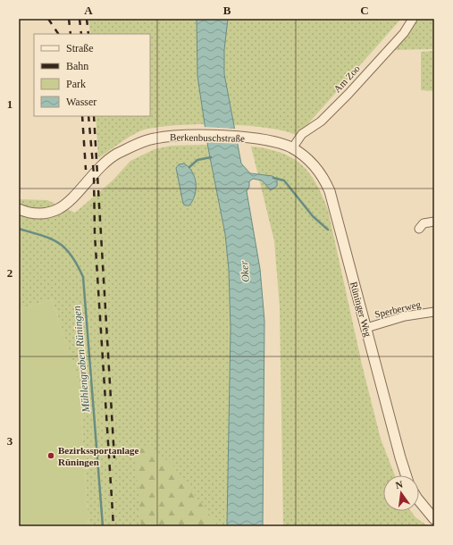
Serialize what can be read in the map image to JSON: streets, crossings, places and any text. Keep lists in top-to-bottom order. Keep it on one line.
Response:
{"streets":{"street":["Am Zoo","Berkenbuschstraße","Rüninger Weg","Sperberweg"]},"crossings":[["Am Zoo","Berkenbuschstraße"],["Am Zoo","Rüninger Weg"],["Berkenbuschstraße","Rüninger Weg"],["Rüninger Weg","Sperberweg"]],"water":["Oker","Mühlengraben Rüningen"],"places":["Bezirkssportanlage Rüningen"],"legend":["Straße","Bahn","Park","Wasser"],"north":"top","grid":{"columns":["A","B","C"],"rows":["1","2","3"]}}
